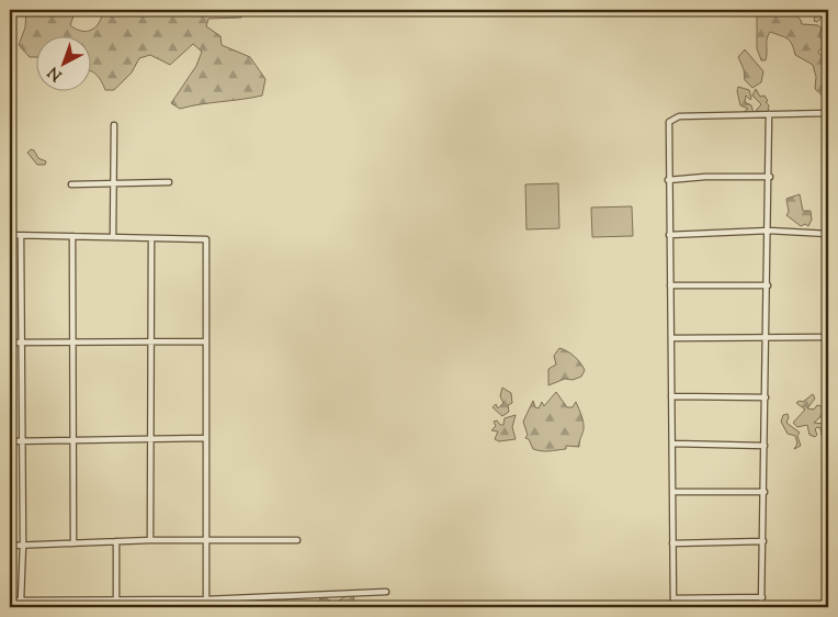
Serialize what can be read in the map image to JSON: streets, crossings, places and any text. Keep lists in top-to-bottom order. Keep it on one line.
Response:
{"north":"bottom left"}
